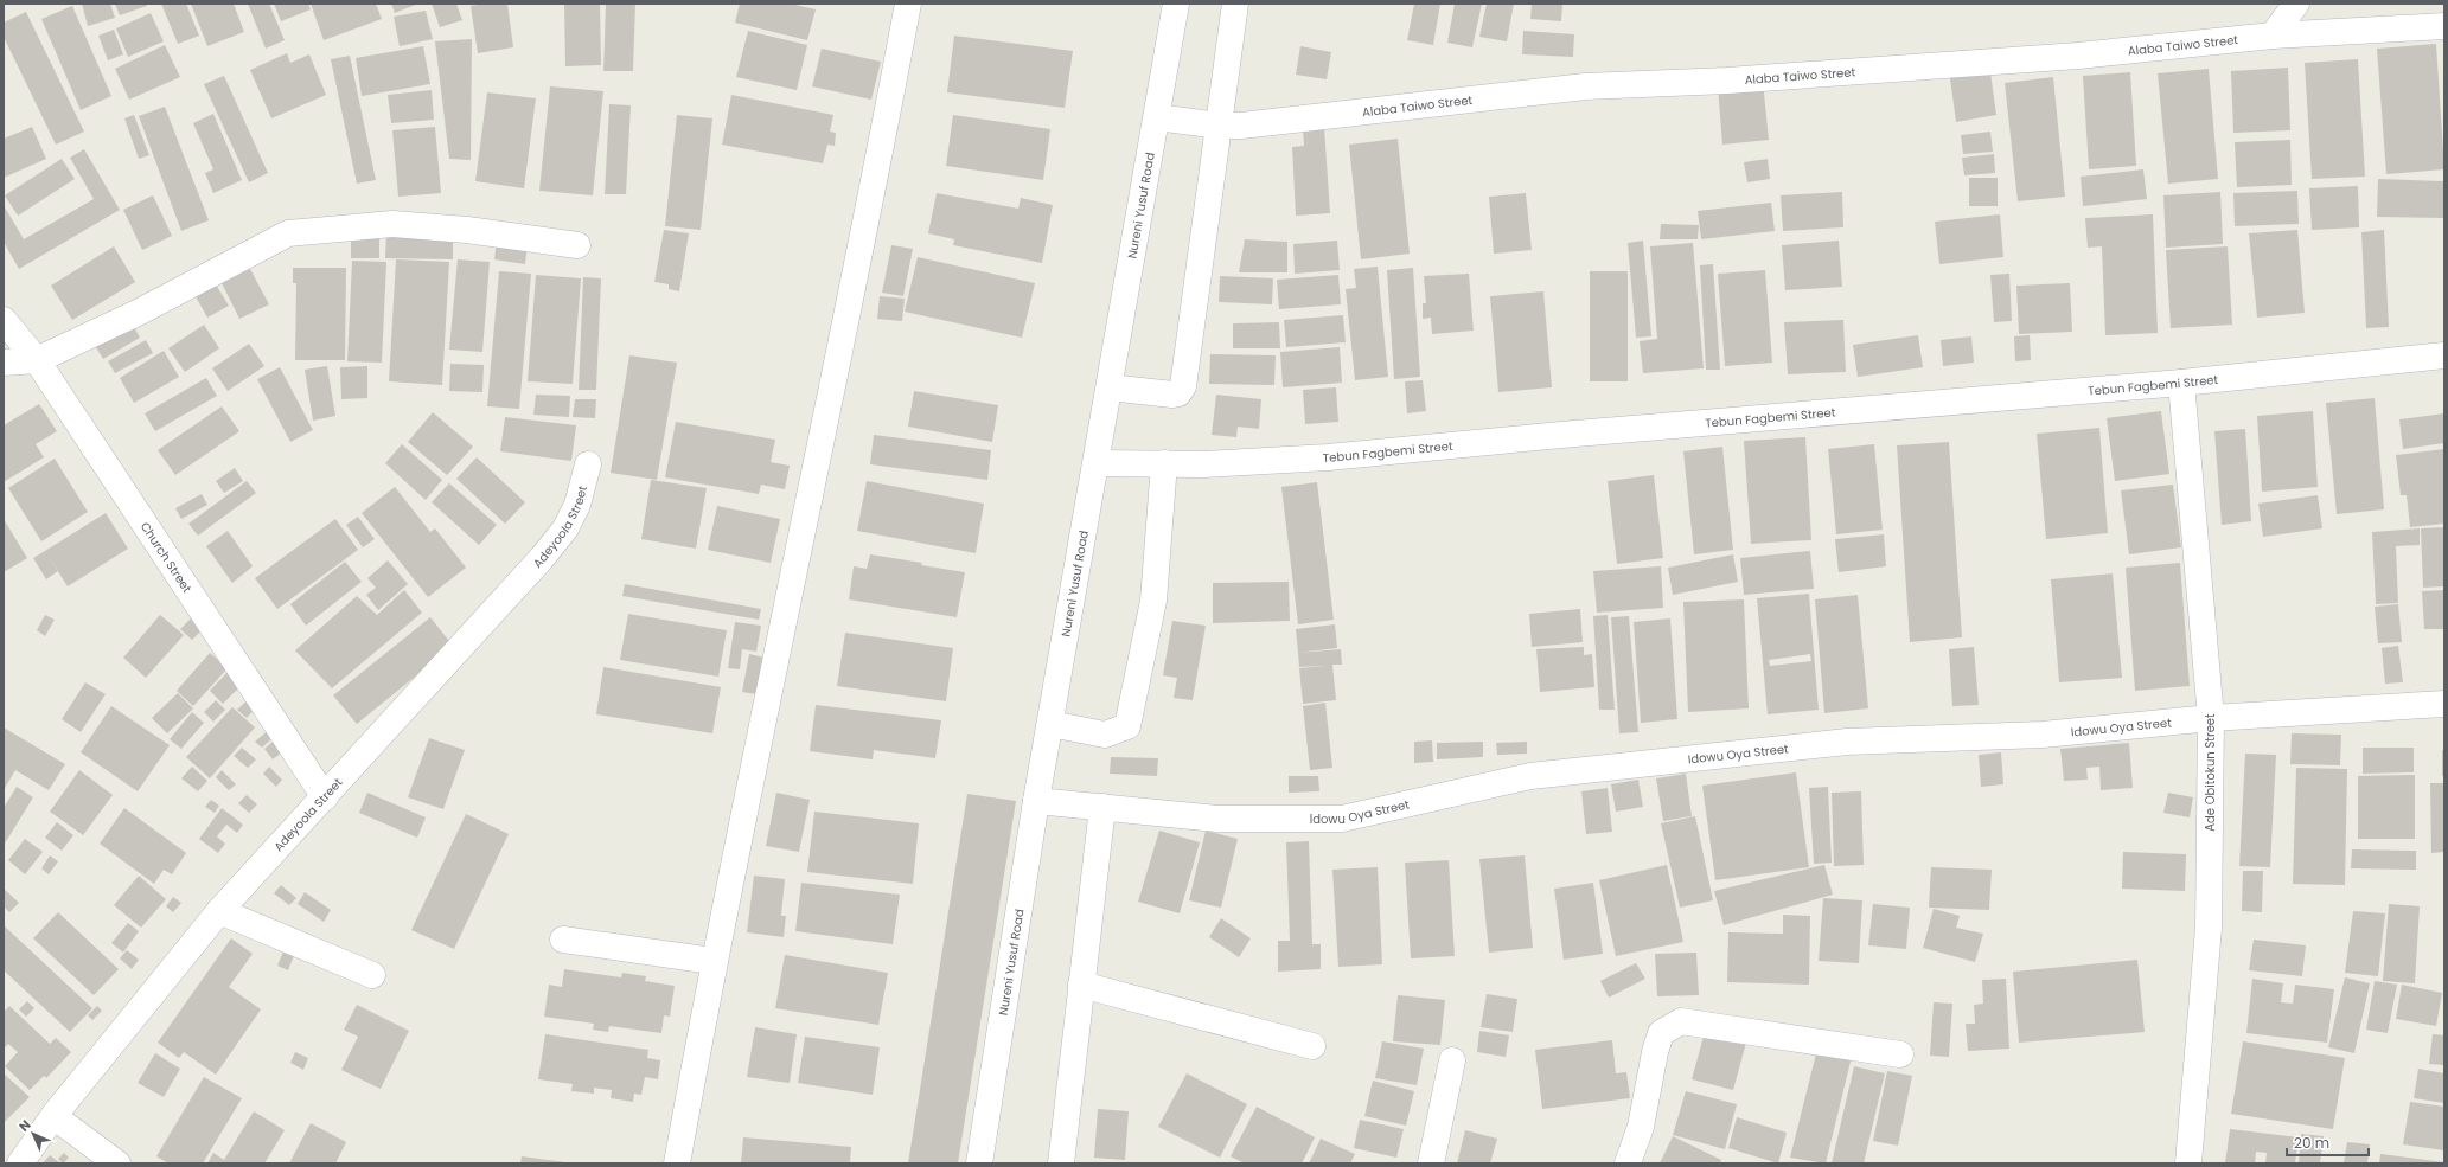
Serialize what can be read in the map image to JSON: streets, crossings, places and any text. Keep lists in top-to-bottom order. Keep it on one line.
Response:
{"streets":{"street":["Alaba Taiwo Street","Nureni Yusuf Road","Tebun Fagbemi Street","Adeyoola Street","Church Street","Idowu Oya Street","Ade Obitokun Street"]},"crossings":[["Alaba Taiwo Street","Nureni Yusuf Road"],["Nureni Yusuf Road","Tebun Fagbemi Street"],["Nureni Yusuf Road","Idowu Oya Street"],["Tebun Fagbemi Street","Ade Obitokun Street"],["Adeyoola Street","Church Street"],["Idowu Oya Street","Ade Obitokun Street"]],"scale_bar":"20 m","north":"top left"}
